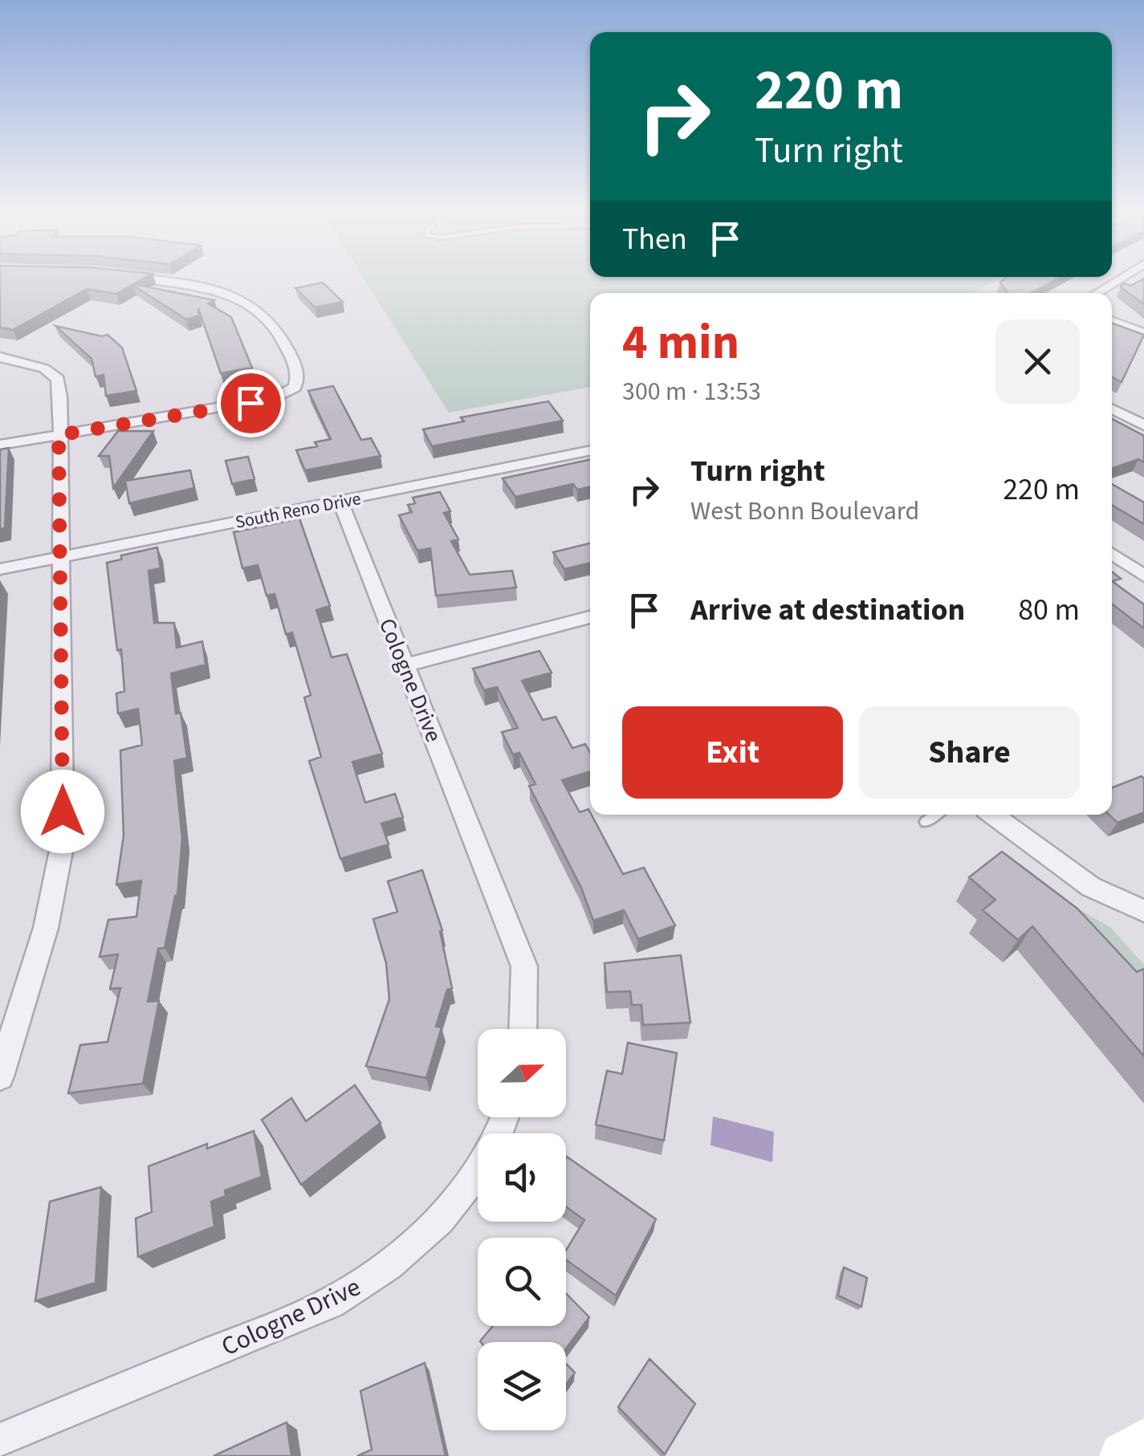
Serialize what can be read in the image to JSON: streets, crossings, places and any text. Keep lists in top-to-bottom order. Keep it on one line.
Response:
{"streets":{"street":["South Reno Drive","Cologne Drive"]},"crossings":[["South Reno Drive","Cologne Drive"]],"north":"right","page":{"turn":["220 m","Turn right"],"then":"Then","heading":["4 min","300 m · 13:53"],"list":[{"name":"Turn right","note":"West Bonn Boulevard","value":"220 m"},{"name":"Arrive at destination","value":"80 m"}],"buttons":["Exit","Share"]}}
